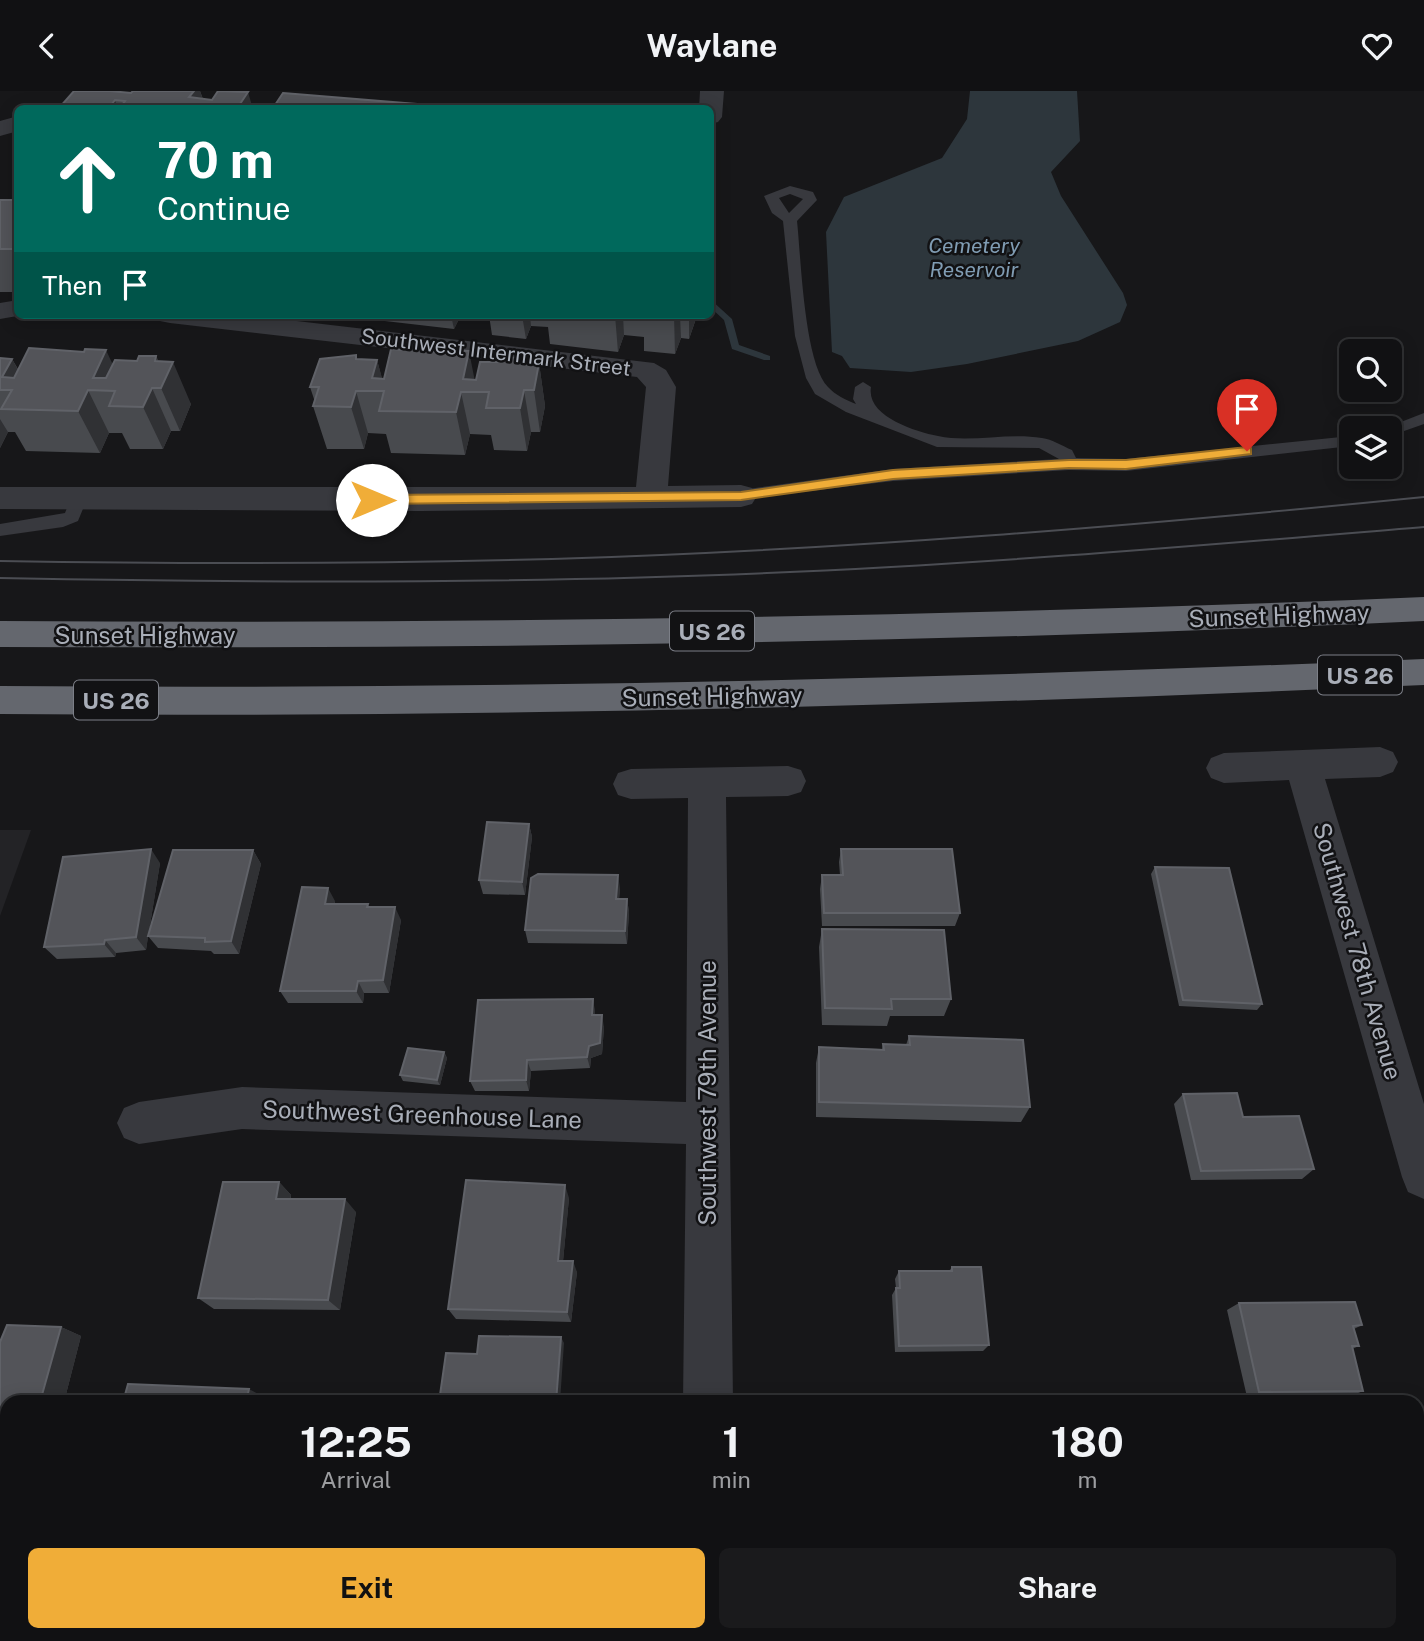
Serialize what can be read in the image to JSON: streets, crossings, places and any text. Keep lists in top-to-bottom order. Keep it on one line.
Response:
{"streets":{"highway":["Sunset Highway","US 26"],"street":["Southwest Intermark Street","Southwest 78th Avenue","Southwest 79th Avenue","Southwest Greenhouse Lane"]},"crossings":[["Southwest 79th Avenue","Southwest Greenhouse Lane"]],"water":["Cemetery Reservoir"],"page":{"header":"Waylane","turn":["70 m","Continue"],"then":"Then","eta":["12:25","Arrival","1","min","180","m"],"buttons":["Exit","Share"]}}
